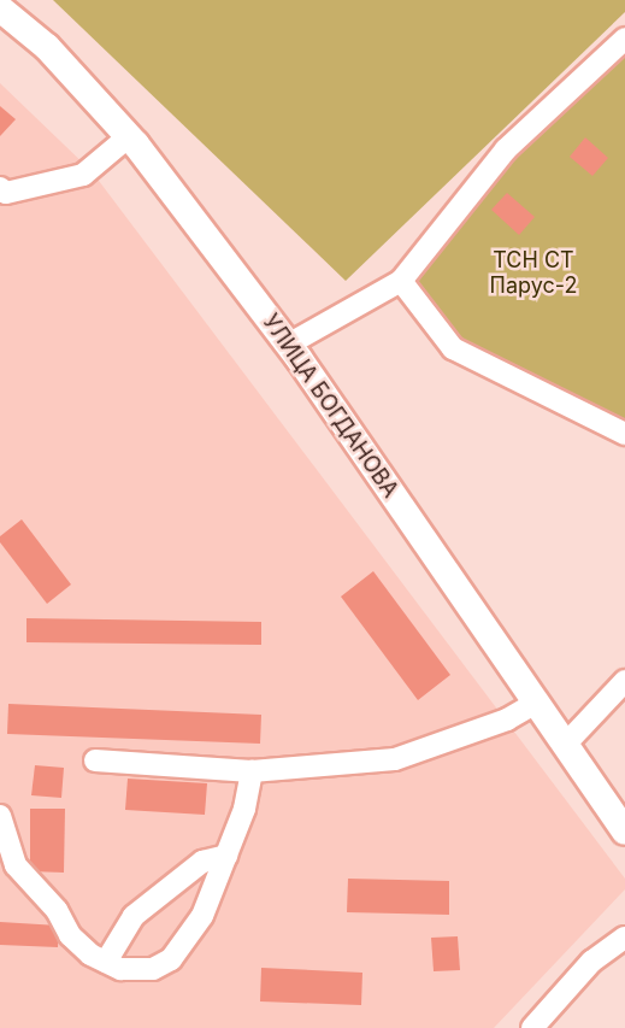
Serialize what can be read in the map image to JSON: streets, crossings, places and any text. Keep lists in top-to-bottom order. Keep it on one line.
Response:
{"streets":{"main road":["УЛИЦА БОГДАНОВА"]},"parks":["ТСН СТ Парус-2"]}
